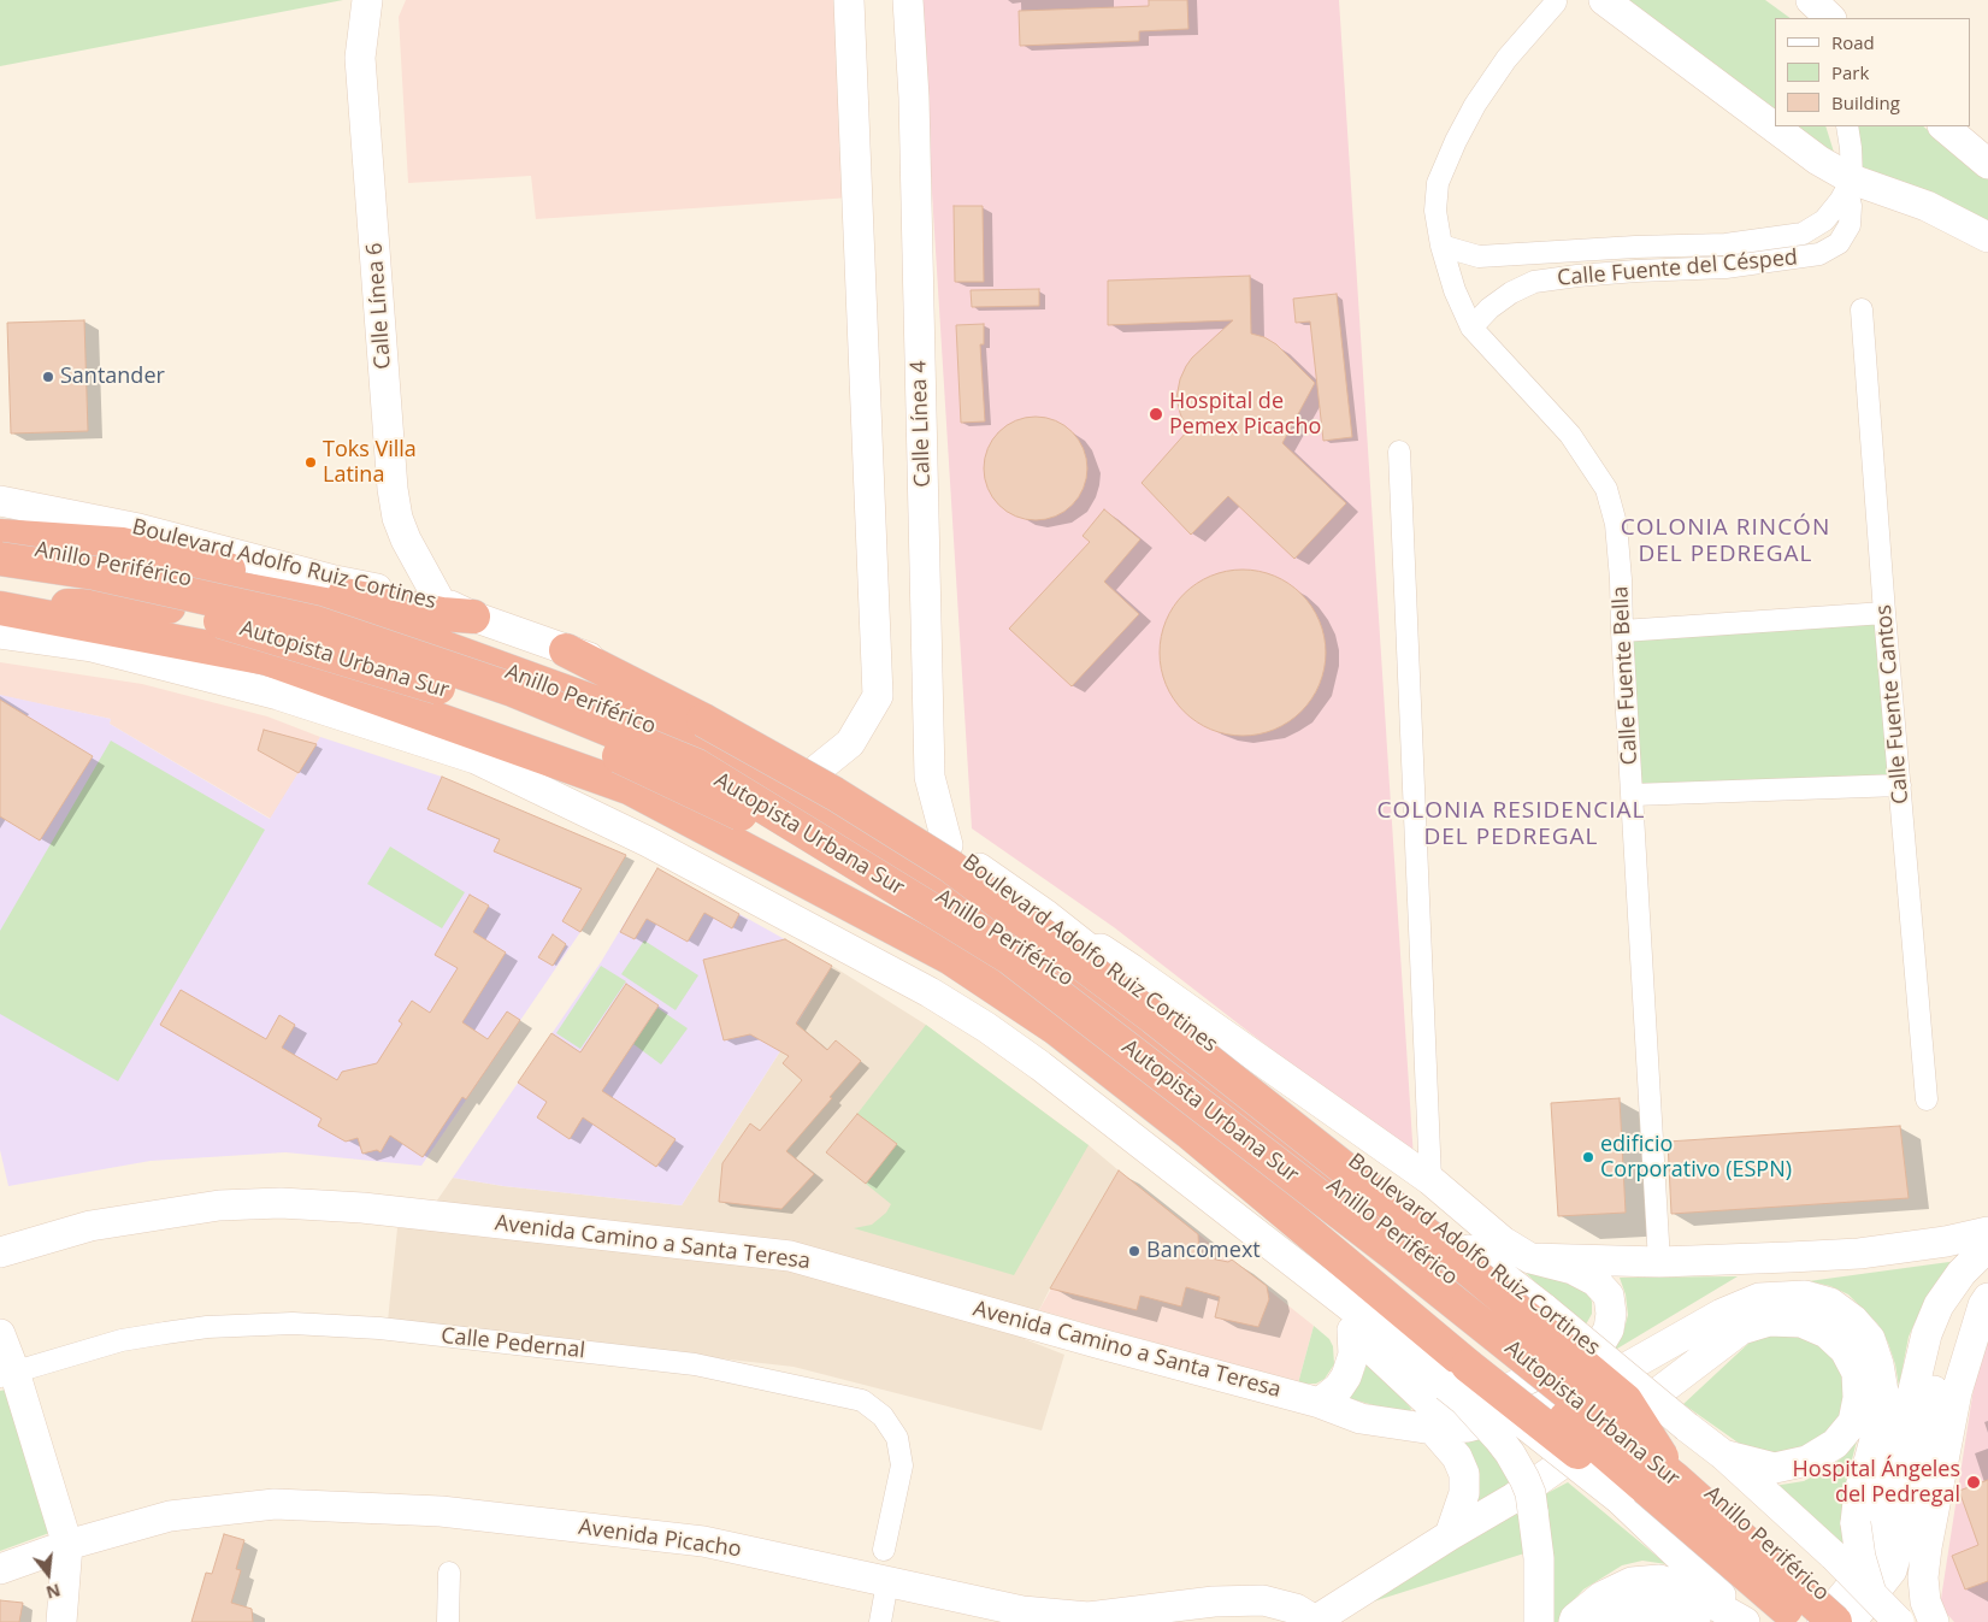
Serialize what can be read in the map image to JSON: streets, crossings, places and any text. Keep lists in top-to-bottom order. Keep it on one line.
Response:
{"streets":{"highway":["Anillo Periférico","Autopista Urbana Sur"],"main road":["Calle Línea 6","Calle Línea 4","Boulevard Adolfo Ruiz Cortines","Avenida Camino a Santa Teresa","Avenida Picacho"],"street":["Calle Fuente del Césped","Calle Fuente Bella","Calle Fuente Cantos","Calle Pedernal"]},"crossings":[["Calle Fuente del Césped","Calle Fuente Bella"],["Calle Línea 6","Boulevard Adolfo Ruiz Cortines"],["Calle Línea 4","Boulevard Adolfo Ruiz Cortines"],["Anillo Periférico","Autopista Urbana Sur"],["Boulevard Adolfo Ruiz Cortines","Avenida Camino a Santa Teresa"]],"districts":["COLONIA RINCÓN DEL PEDREGAL","COLONIA RESIDENCIAL DEL PEDREGAL"],"places":["Santander","Hospital de Pemex Picacho","Toks Villa Latina","edificio Corporativo (ESPN)","Bancomext","Hospital Ángeles del Pedregal"],"legend":["Road","Park","Building"],"north":"bottom"}
